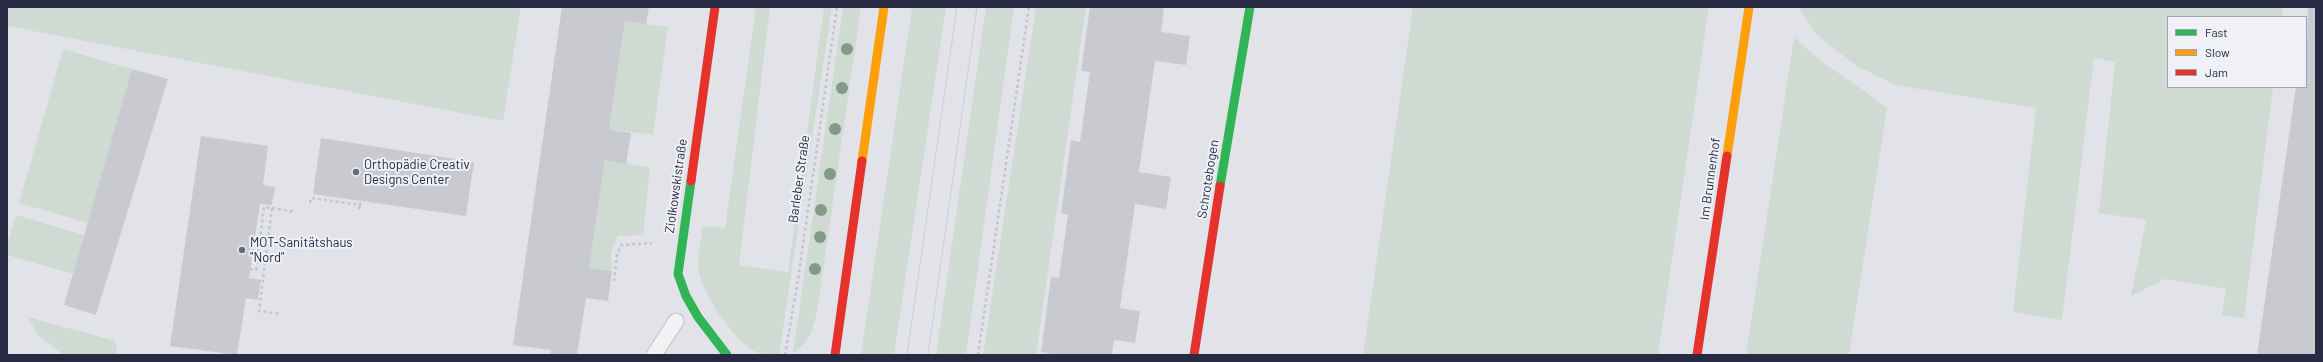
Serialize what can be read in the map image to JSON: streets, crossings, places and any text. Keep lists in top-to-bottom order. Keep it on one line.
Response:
{"streets":{"street":["Schrotebogen","Im Brunnenhof","Ziolkowskistraße"],"path":["Barleber Straße"]},"places":["Orthopädie Creativ Designs Center","MOT-Sanitätshaus \"Nord\""],"legend":["Fast","Slow","Jam"]}
